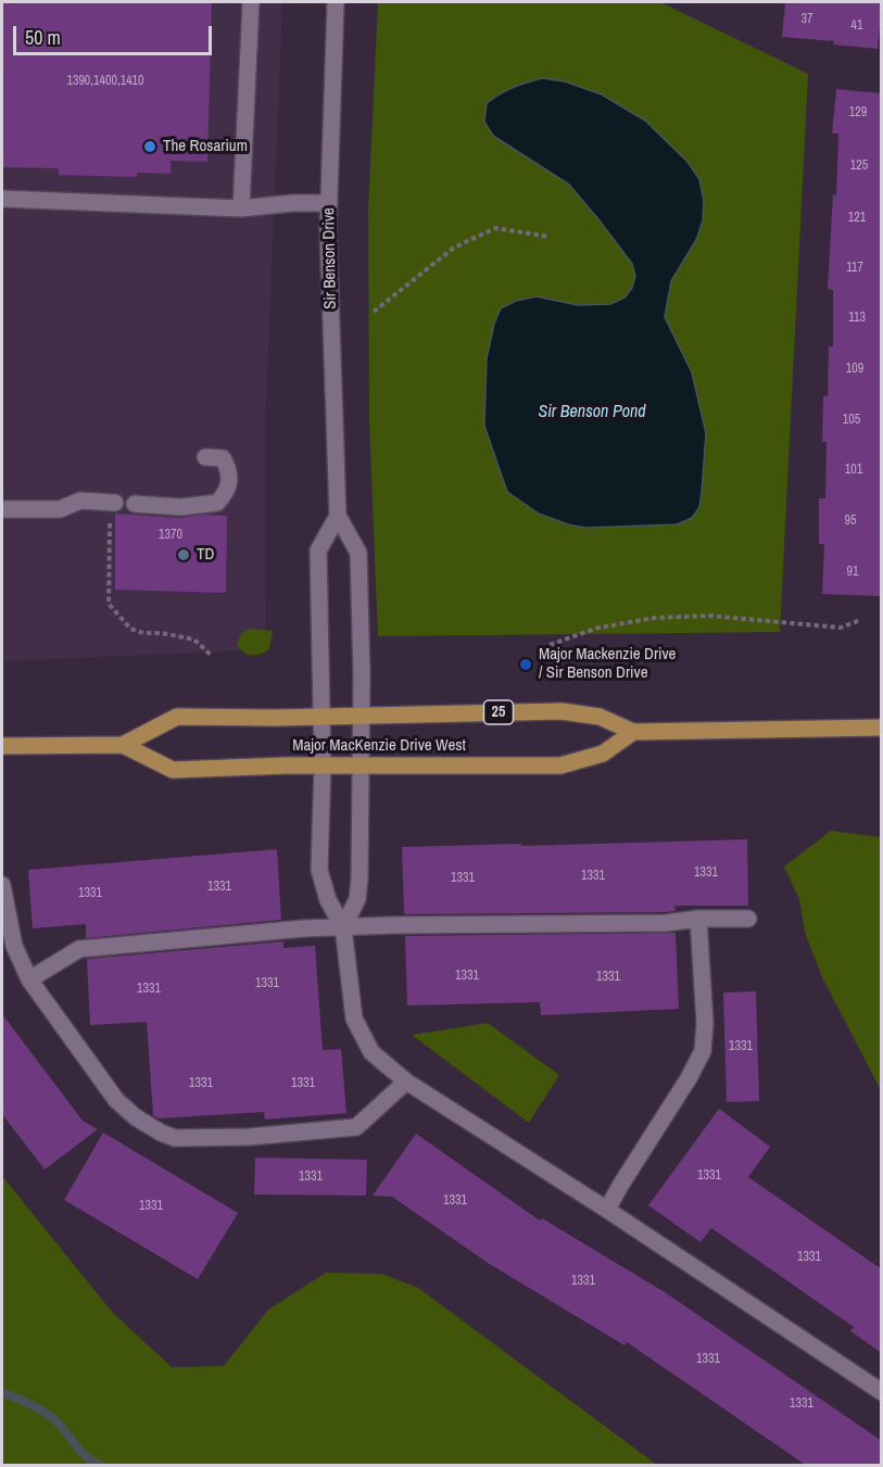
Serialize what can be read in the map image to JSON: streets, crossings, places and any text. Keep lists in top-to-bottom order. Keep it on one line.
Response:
{"streets":{"main road":["25","Major MacKenzie Drive West"],"street":["Sir Benson Drive"]},"crossings":[["Sir Benson Drive","Major MacKenzie Drive West"]],"water":["Sir Benson Pond"],"places":["The Rosarium","TD","Major Mackenzie Drive / Sir Benson Drive"],"house_numbers":["37","41","1390,1400,1410","129","125","121","117","113","109","105","101","95","1370","91","1331","1331","1331","1331","1331","1331","1331","1331","1331","1331","1331","1331","1331","1331","1331","1331","1331","1331","1331","1331"],"scale_bar":"50 m"}
